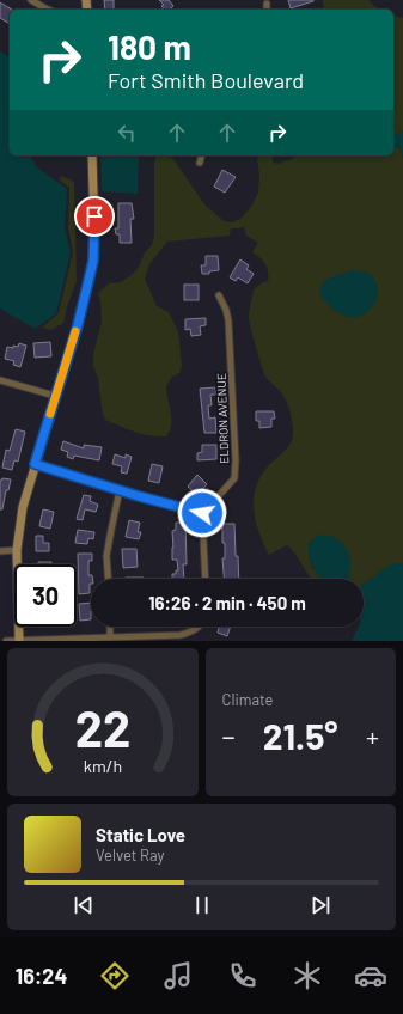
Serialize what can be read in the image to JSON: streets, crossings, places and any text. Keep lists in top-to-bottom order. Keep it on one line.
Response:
{"streets":{"street":["ELDRON AVENUE"]},"page":{"turn":["180 m","Fort Smith Boulevard"],"limit":"30","trip":"16:26 · 2 min · 450 m","tile":"Climate","heat":["−","21.5°","+"],"song":["Static Love","Velvet Ray"],"tabs":"16:24","gauge":["22","km/h"]}}
